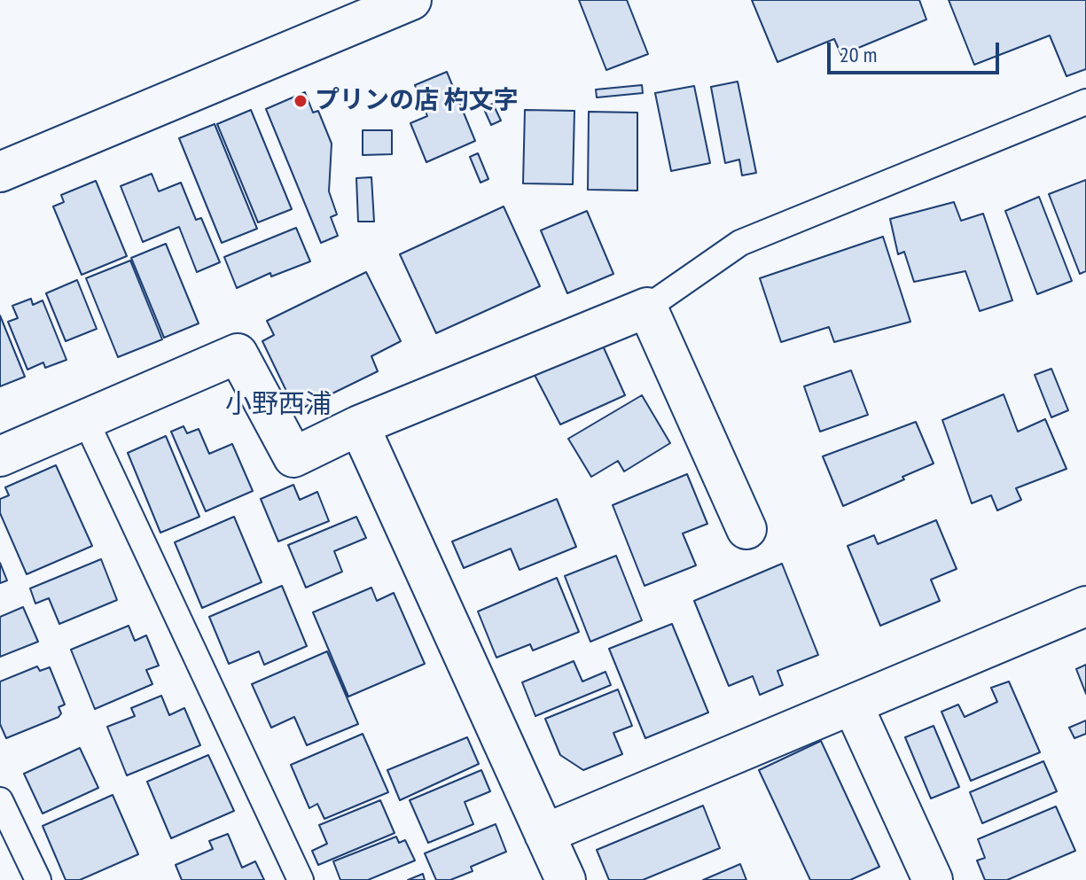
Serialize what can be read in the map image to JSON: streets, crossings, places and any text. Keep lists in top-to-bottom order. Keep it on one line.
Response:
{"districts":["小野西浦"],"places":["プリンの店 杓文字"],"scale_bar":"20 m"}
